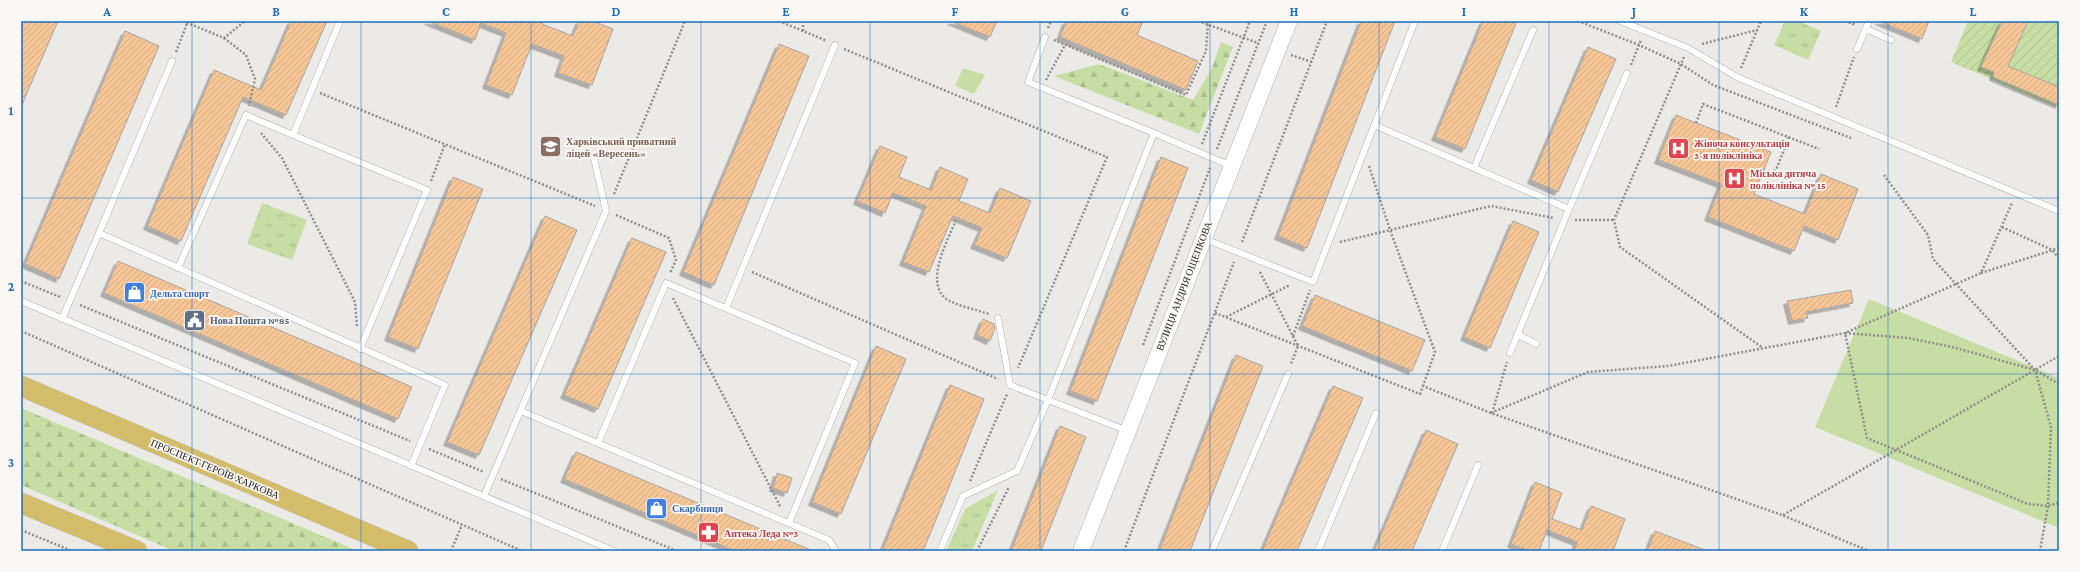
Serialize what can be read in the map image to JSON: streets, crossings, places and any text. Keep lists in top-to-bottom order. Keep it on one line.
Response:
{"streets":{"main road":["ПРОСПЕКТ ГЕРОЇВ ХАРКОВА"],"street":["ВУЛИЦЯ АНДРІЯ ОЩЕПКОВА"]},"places":{"school or university":["Харківський приватний ліцей «Вересень»"],"hospital":["Жіноча консультація 3-я поліклініка","Міська дитяча поліклініка № 15"],"shop":["Дельта спорт","Скарбниця"],"public building":["Нова Пошта №85"],"pharmacy":["Аптека Леда №3"]},"grid":{"columns":["A","B","C","D","E","F","G","H","I","J","K","L"],"rows":["1","2","3"]}}
